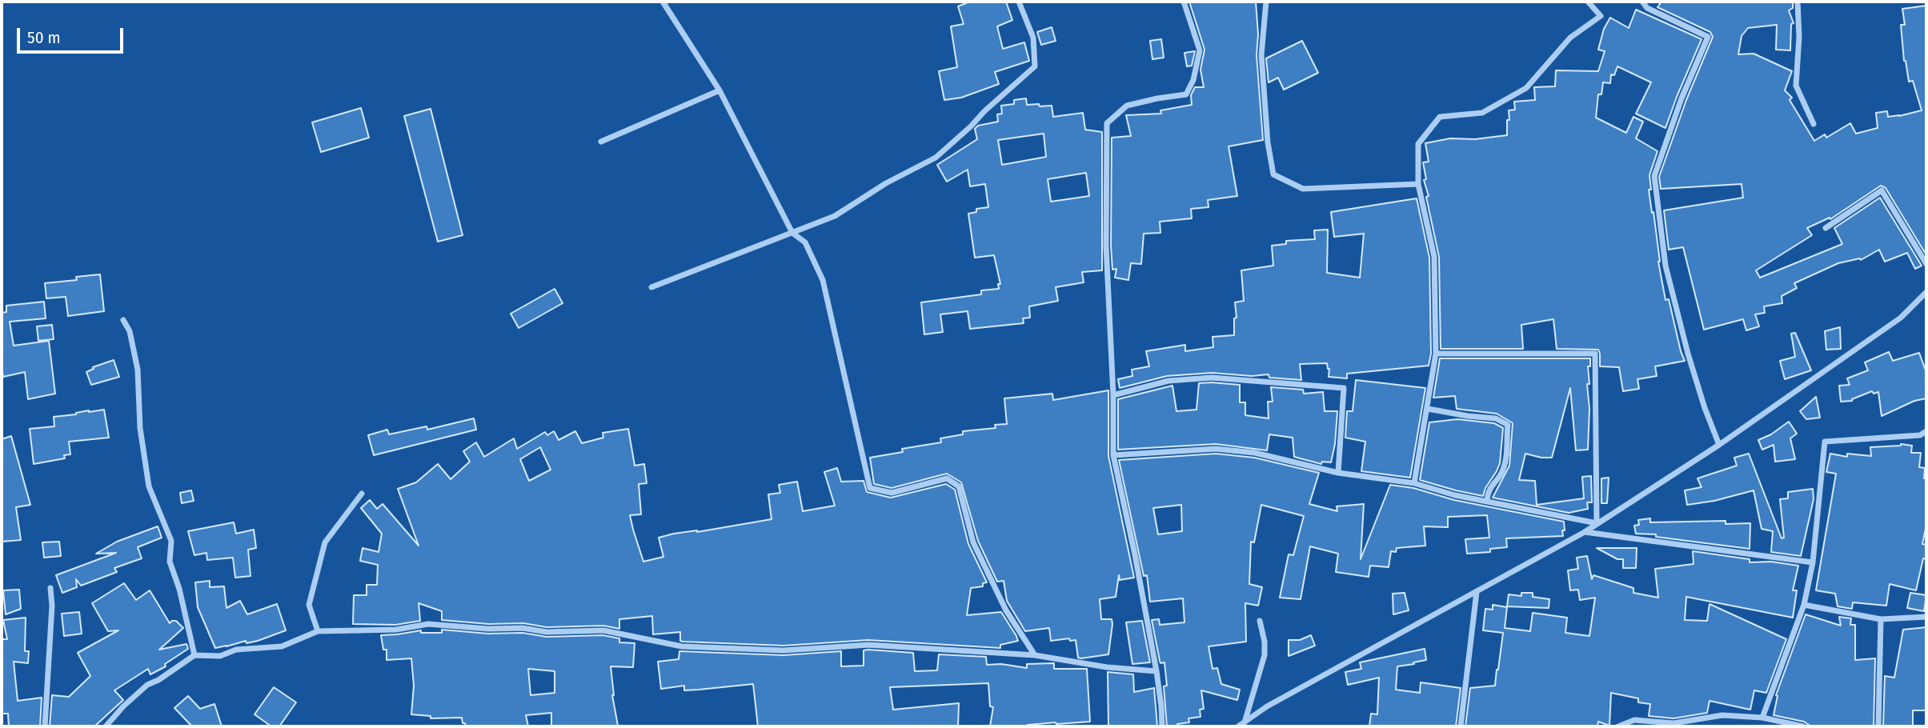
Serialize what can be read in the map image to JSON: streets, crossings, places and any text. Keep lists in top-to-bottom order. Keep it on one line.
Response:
{"scale_bar":"50 m"}
